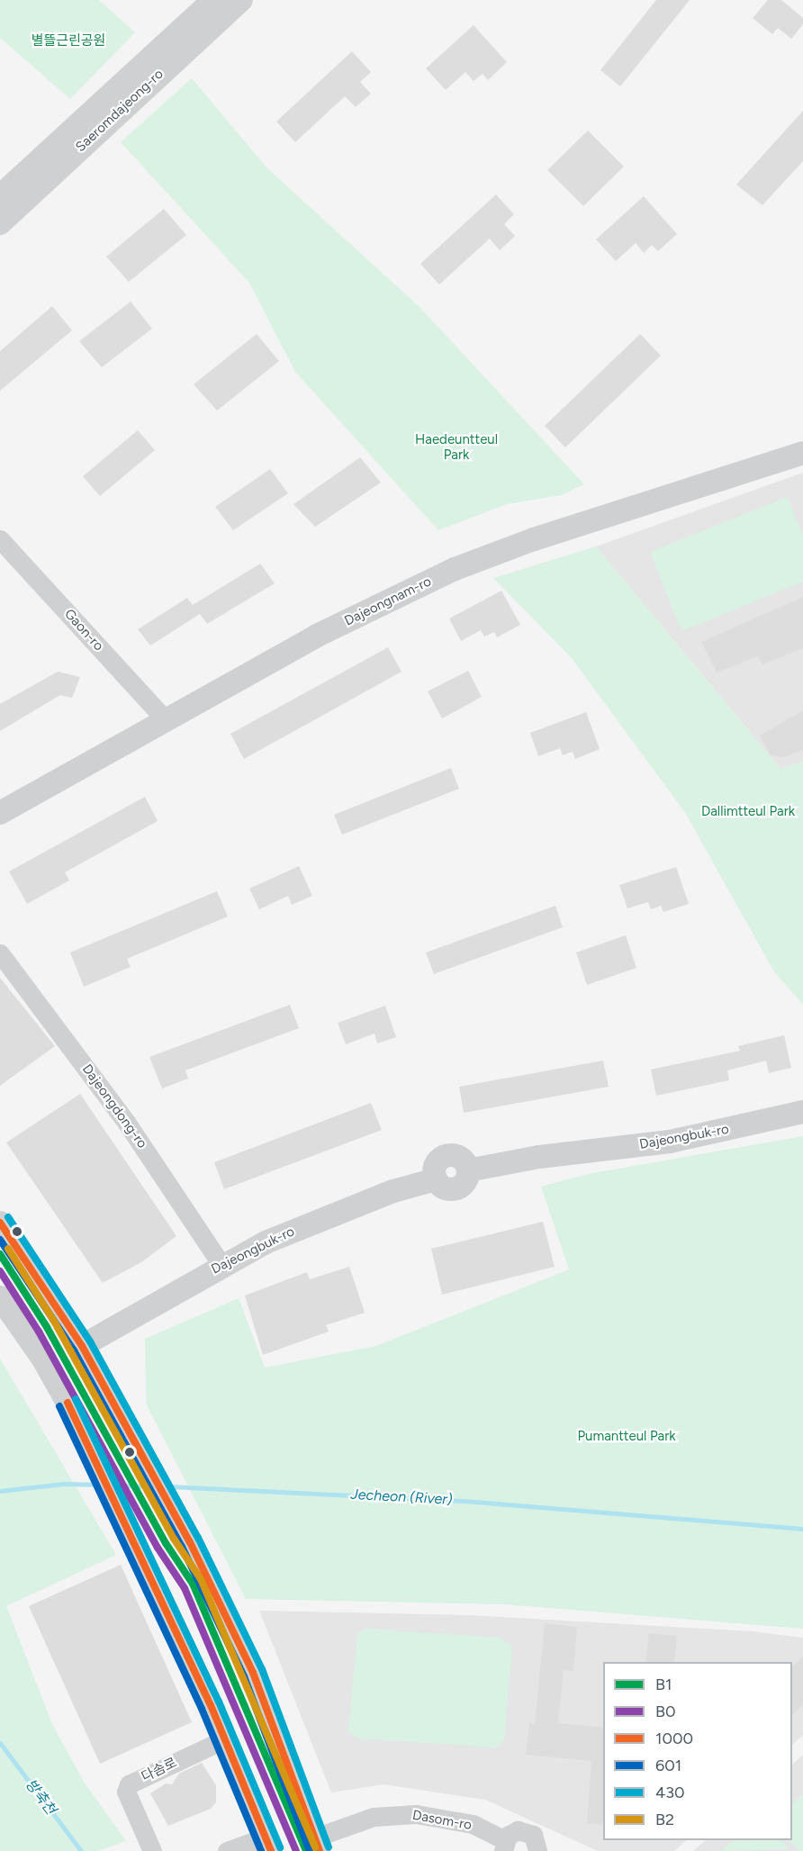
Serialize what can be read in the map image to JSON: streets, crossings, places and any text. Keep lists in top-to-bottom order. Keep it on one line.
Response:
{"streets":{"street":["Saeromdajeong-ro","Dajeongnam-ro","Gaon-ro","Dajeongdong-ro","Dajeongbuk-ro","다솜로","Dasom-ro"]},"crossings":[["Dajeongnam-ro","Gaon-ro"],["Dajeongdong-ro","Dajeongbuk-ro"]],"water":["Jecheon (River)","방축천"],"parks":["별뜰근린공원","Haedeuntteul Park","Dallimtteul Park","Pumantteul Park"],"lines":["transit line 430","transit line 1000","transit line 601","transit line B2","transit line B1","transit line B0"],"legend":["B1","B0","1000","601","430","B2"]}
